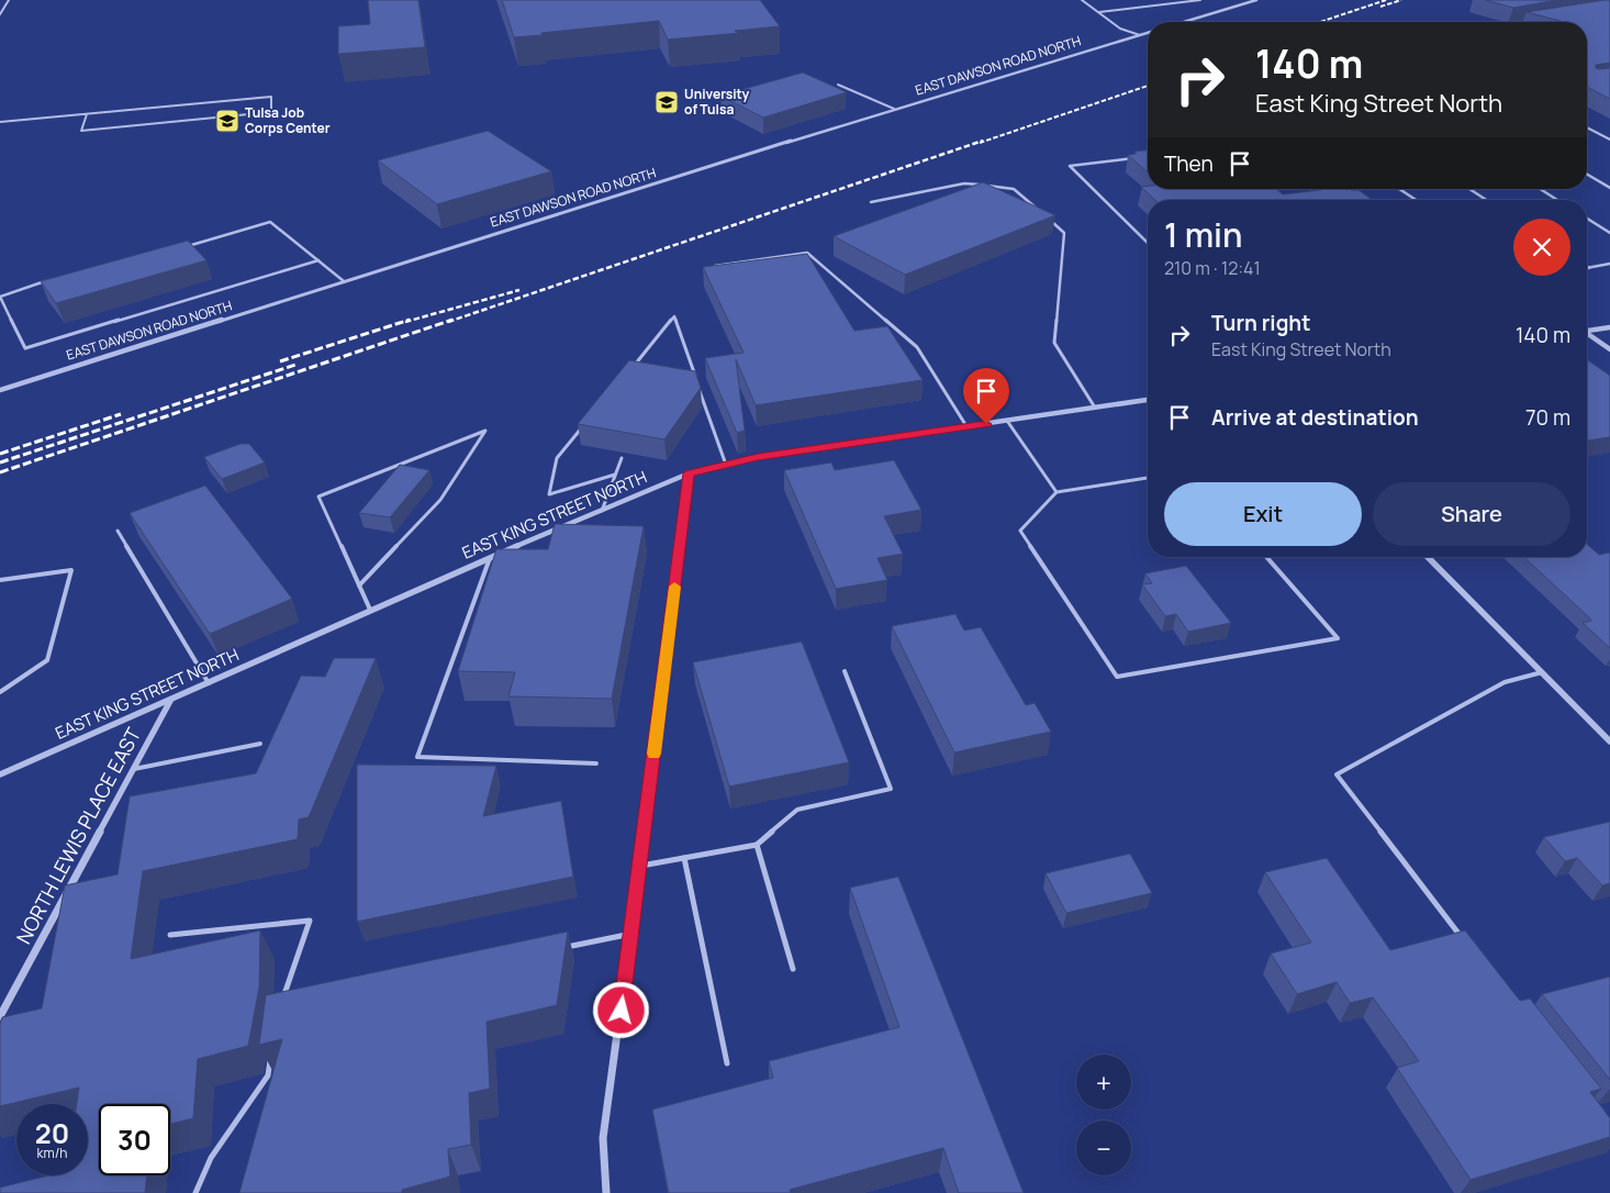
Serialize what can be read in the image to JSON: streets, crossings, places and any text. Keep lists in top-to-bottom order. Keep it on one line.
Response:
{"streets":{"street":["EAST DAWSON ROAD NORTH","EAST KING STREET NORTH","NORTH LEWIS PLACE EAST"]},"crossings":[["EAST KING STREET NORTH","NORTH LEWIS PLACE EAST"]],"places":{"school or university":["University of Tulsa","Tulsa Job Corps Center"]},"page":{"turn":["140 m","East King Street North"],"then":"Then","heading":["1 min","210 m · 12:41"],"list":[{"name":"Turn right","note":"East King Street North","value":"140 m"},{"name":"Arrive at destination","value":"70 m"}],"buttons":["Exit","Share"],"map_buttons":["+","−"],"speed":"20 km/h","limit":"30"}}
